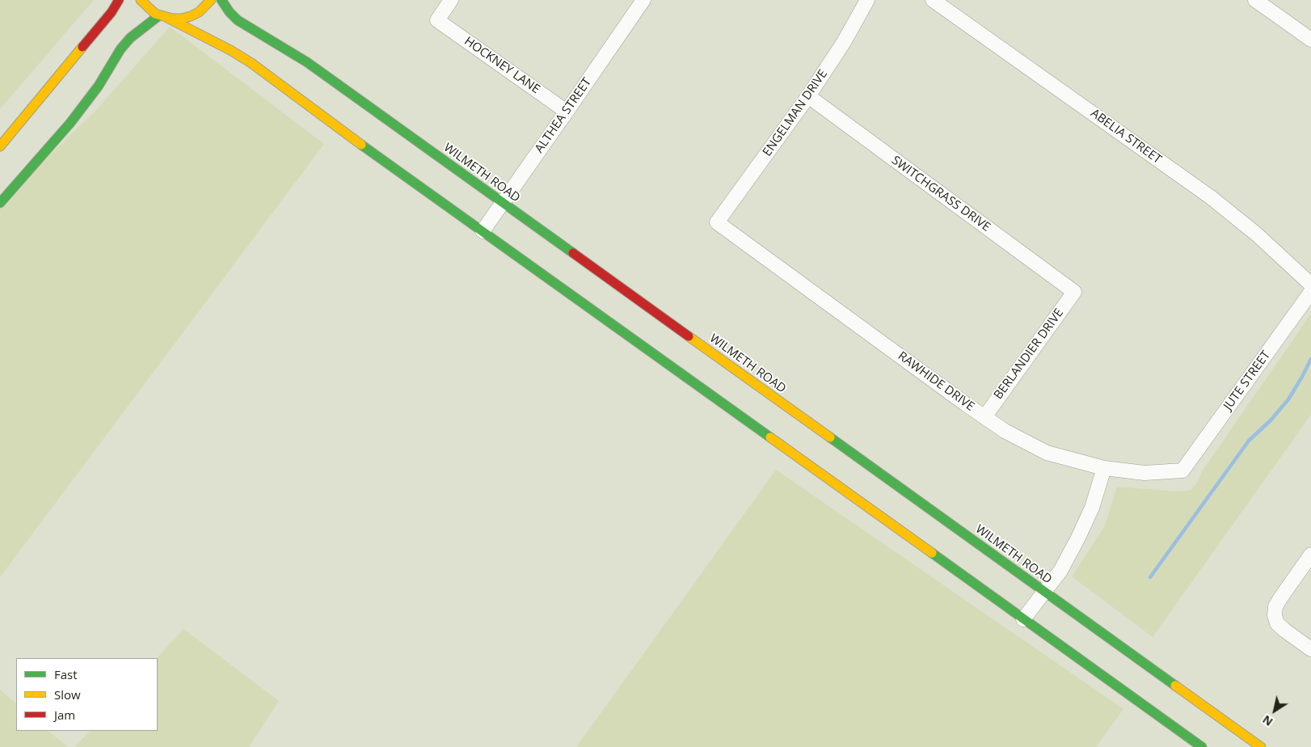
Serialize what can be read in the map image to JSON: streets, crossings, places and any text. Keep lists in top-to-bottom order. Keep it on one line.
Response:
{"streets":{"street":["HOCKNEY LANE","ENGELMAN DRIVE","ALTHEA STREET","ABELIA STREET","WILMETH ROAD","SWITCHGRASS DRIVE","BERLANDIER DRIVE","JUTE STREET","RAWHIDE DRIVE"]},"crossings":[["HOCKNEY LANE","ALTHEA STREET"],["ENGELMAN DRIVE","SWITCHGRASS DRIVE"],["ENGELMAN DRIVE","RAWHIDE DRIVE"],["ALTHEA STREET","WILMETH ROAD"],["SWITCHGRASS DRIVE","BERLANDIER DRIVE"],["BERLANDIER DRIVE","RAWHIDE DRIVE"],["JUTE STREET","RAWHIDE DRIVE"]],"legend":["Fast","Slow","Jam"],"north":"bottom left"}
